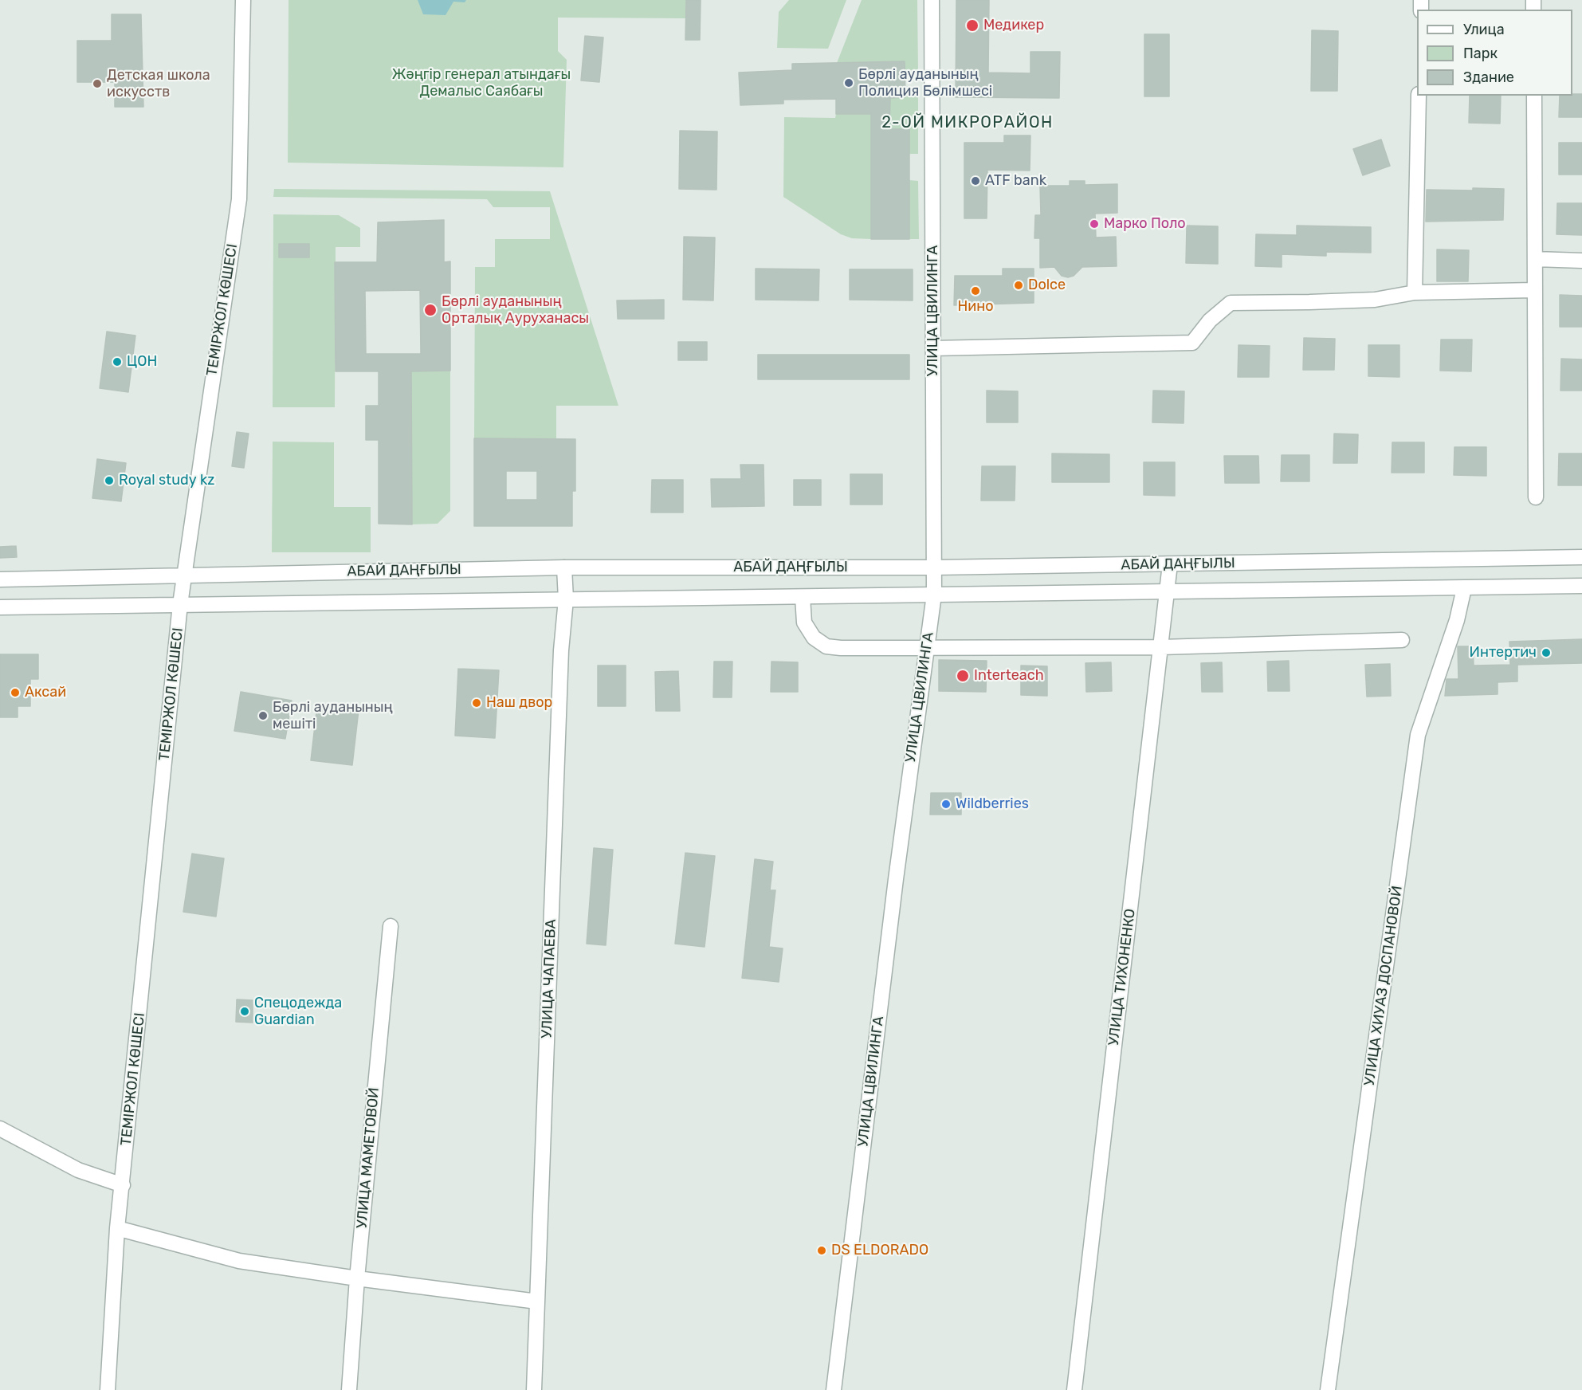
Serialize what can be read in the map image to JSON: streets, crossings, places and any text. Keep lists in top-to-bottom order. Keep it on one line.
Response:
{"streets":{"street":["ТЕМІРЖОЛ КӨШЕСІ","УЛИЦА ЦВИЛИНГА","АБАЙ ДАҢҒЫЛЫ","УЛИЦА ТИХОНЕНКО","УЛИЦА ЧАПАЕВА","УЛИЦА ХИУАЗ ДОСПАНОВОЙ","УЛИЦА МАМЕТОВОЙ"]},"crossings":[["ТЕМІРЖОЛ КӨШЕСІ","АБАЙ ДАҢҒЫЛЫ"],["УЛИЦА ЦВИЛИНГА","АБАЙ ДАҢҒЫЛЫ"],["АБАЙ ДАҢҒЫЛЫ","УЛИЦА ТИХОНЕНКО"],["АБАЙ ДАҢҒЫЛЫ","УЛИЦА ЧАПАЕВА"],["АБАЙ ДАҢҒЫЛЫ","УЛИЦА ХИУАЗ ДОСПАНОВОЙ"]],"districts":["2-ОЙ МИКРОРАЙОН"],"parks":["Жәңгір генерал атындағы Демалыс Саябағы"],"places":["Медикер","Бөрлі ауданының Полиция Бөлімшесі","Детская школа искусств","ATF bank","Марко Поло","Dolce","Нино","Бөрлі ауданының Орталық Ауруханасы","ЦОН","Royal study kz","Интертич","Interteach","Аксай","Наш двор","Бөрлі ауданының мешіті","Wildberries","Спецодежда Guardian","DS ELDORADO"],"legend":["Улица","Парк","Здание"]}
